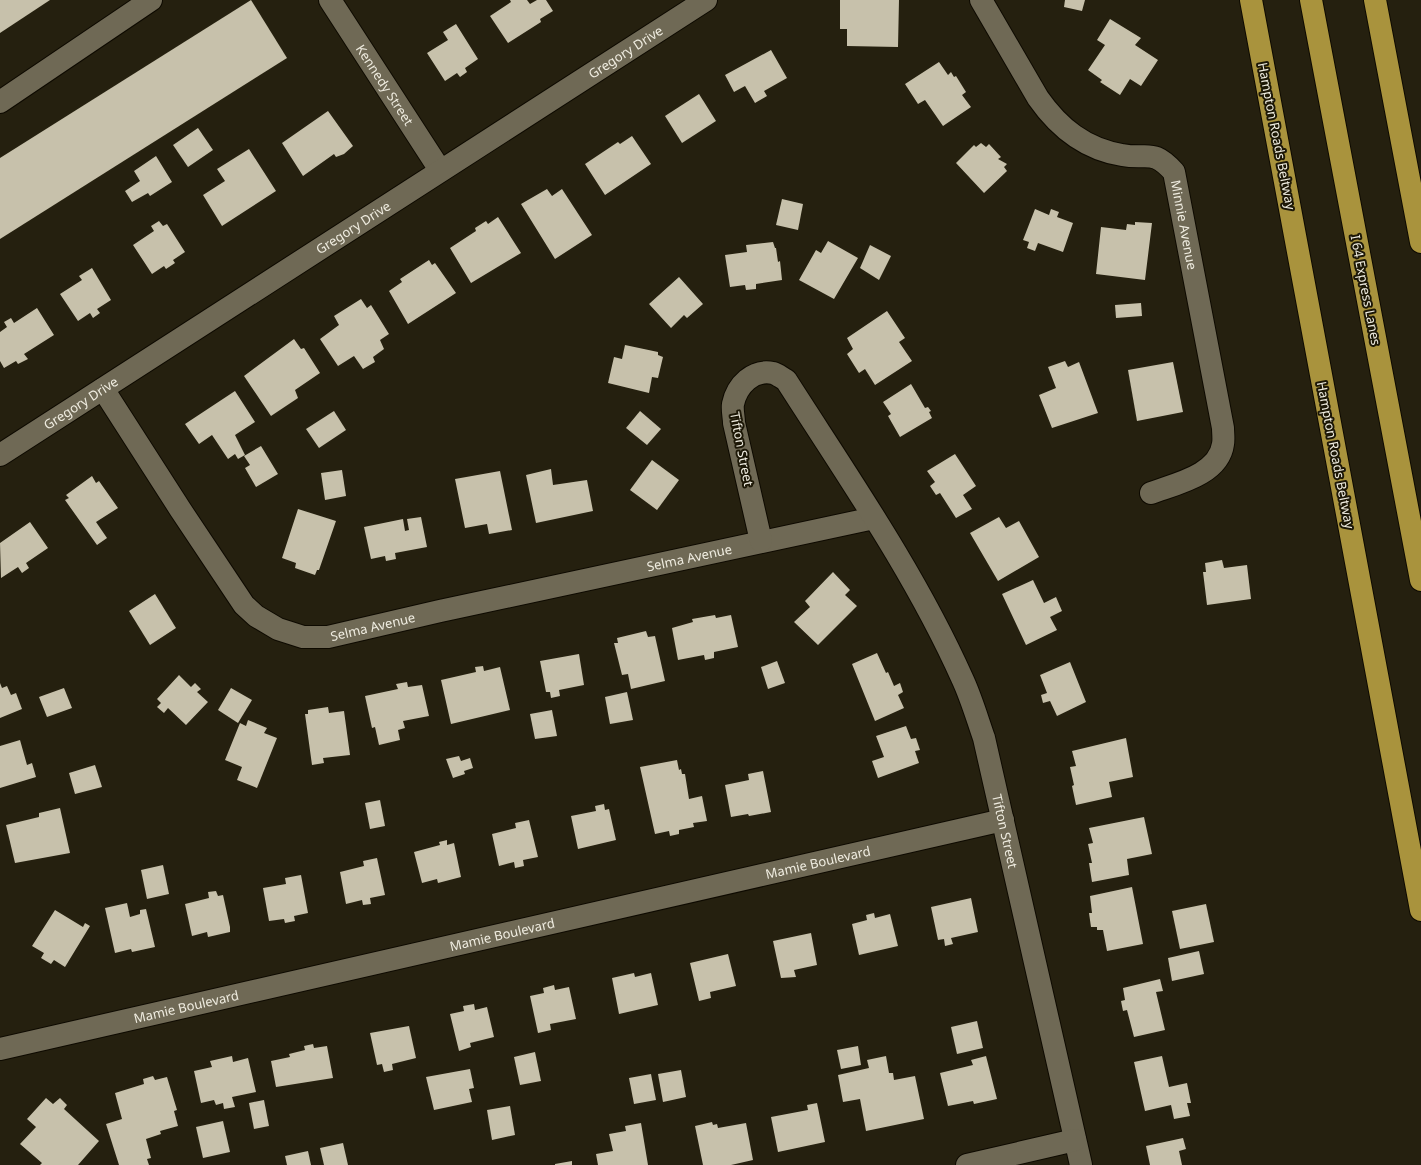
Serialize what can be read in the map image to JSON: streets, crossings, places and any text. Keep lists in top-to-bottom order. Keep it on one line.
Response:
{"streets":{"highway":["Hampton Roads Beltway","I 64 Express Lanes"],"street":["Gregory Drive","Kennedy Street","Minnie Avenue","Tifton Street","Selma Avenue","Mamie Boulevard"]},"crossings":[["Gregory Drive","Kennedy Street"],["Gregory Drive","Selma Avenue"],["Tifton Street","Selma Avenue"],["Tifton Street","Mamie Boulevard"]]}
